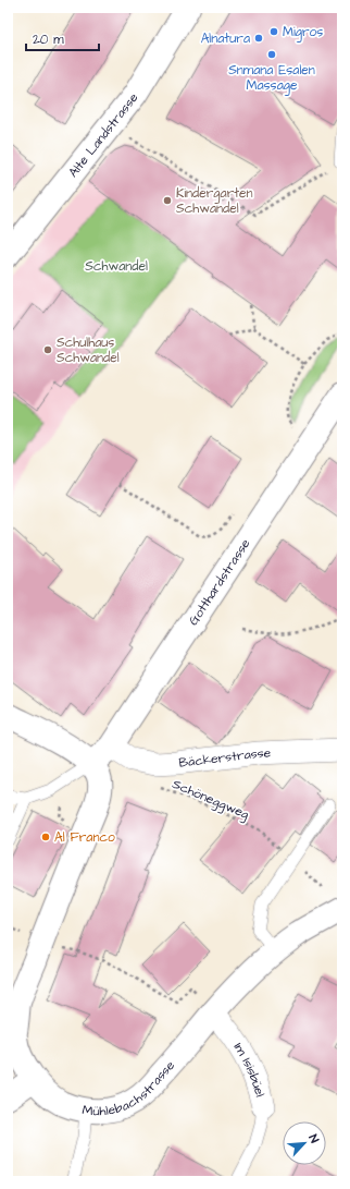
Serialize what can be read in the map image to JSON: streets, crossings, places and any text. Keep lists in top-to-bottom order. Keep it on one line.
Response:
{"streets":{"main road":["Alte Landstrasse","Gotthardstrasse","Mühlebachstrasse"],"street":["Bäckerstrasse","Im Isisbüel"],"path":["Schöneggweg"]},"crossings":[["Gotthardstrasse","Bäckerstrasse"],["Gotthardstrasse","Mühlebachstrasse"],["Im Isisbüel","Mühlebachstrasse"]],"parks":["Schwandel"],"places":["Migros","Alnatura","Snmana Esalen Massage","Kindergarten Schwandel","Schulhaus Schwandel","Al Franco"],"scale_bar":"20 m","north":"top right"}
